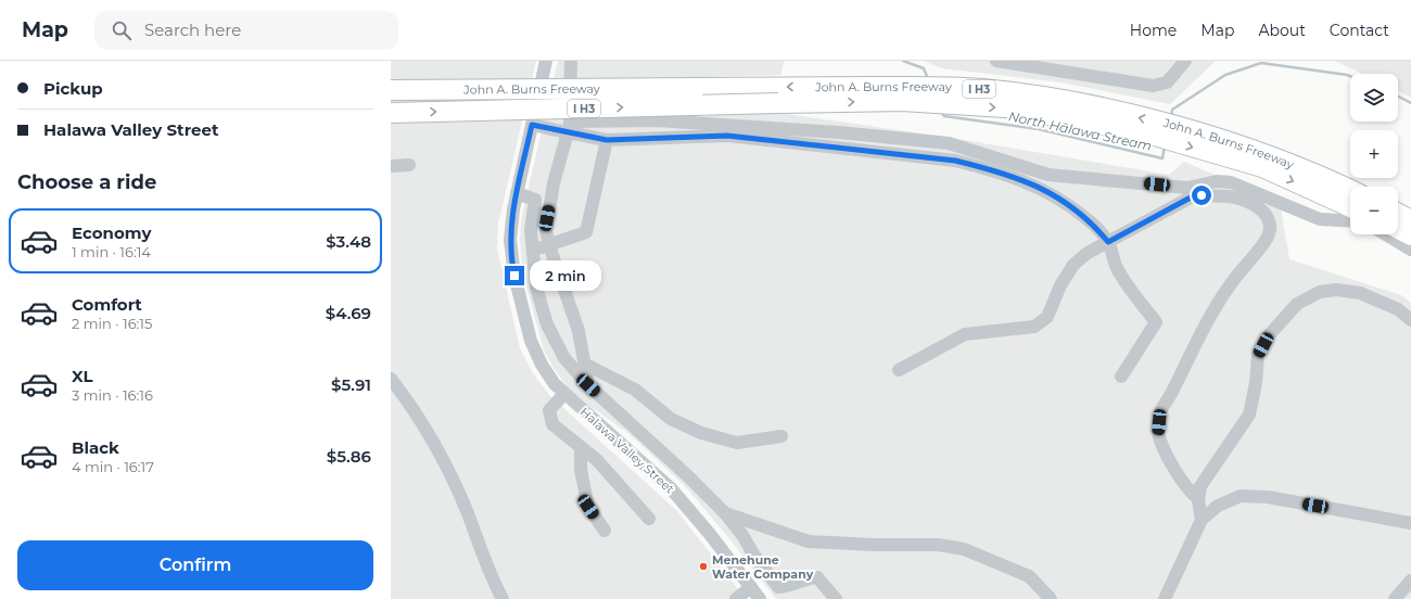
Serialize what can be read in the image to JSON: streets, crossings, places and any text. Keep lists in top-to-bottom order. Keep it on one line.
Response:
{"streets":{"highway":["John A. Burns Freeway","I H3"],"street":["Halawa Valley Street"]},"water":["North Hālawa Stream"],"places":["Menehune Water Company"],"page":{"header":"Map","search":"Search here","nav":["Home","Map","About","Contact"],"banner":["Pickup","Halawa Valley Street"],"map_buttons":["+","−"],"heading":"Choose a ride","list":[{"name":"Economy","note":"1 min · 16:14","value":"$3.48"},{"name":"Comfort","note":"2 min · 16:15","value":"$4.69"},{"name":"XL","note":"3 min · 16:16","value":"$5.91"},{"name":"Black","note":"4 min · 16:17","value":"$5.86"}],"bubble":"2 min","buttons":"Confirm"}}
